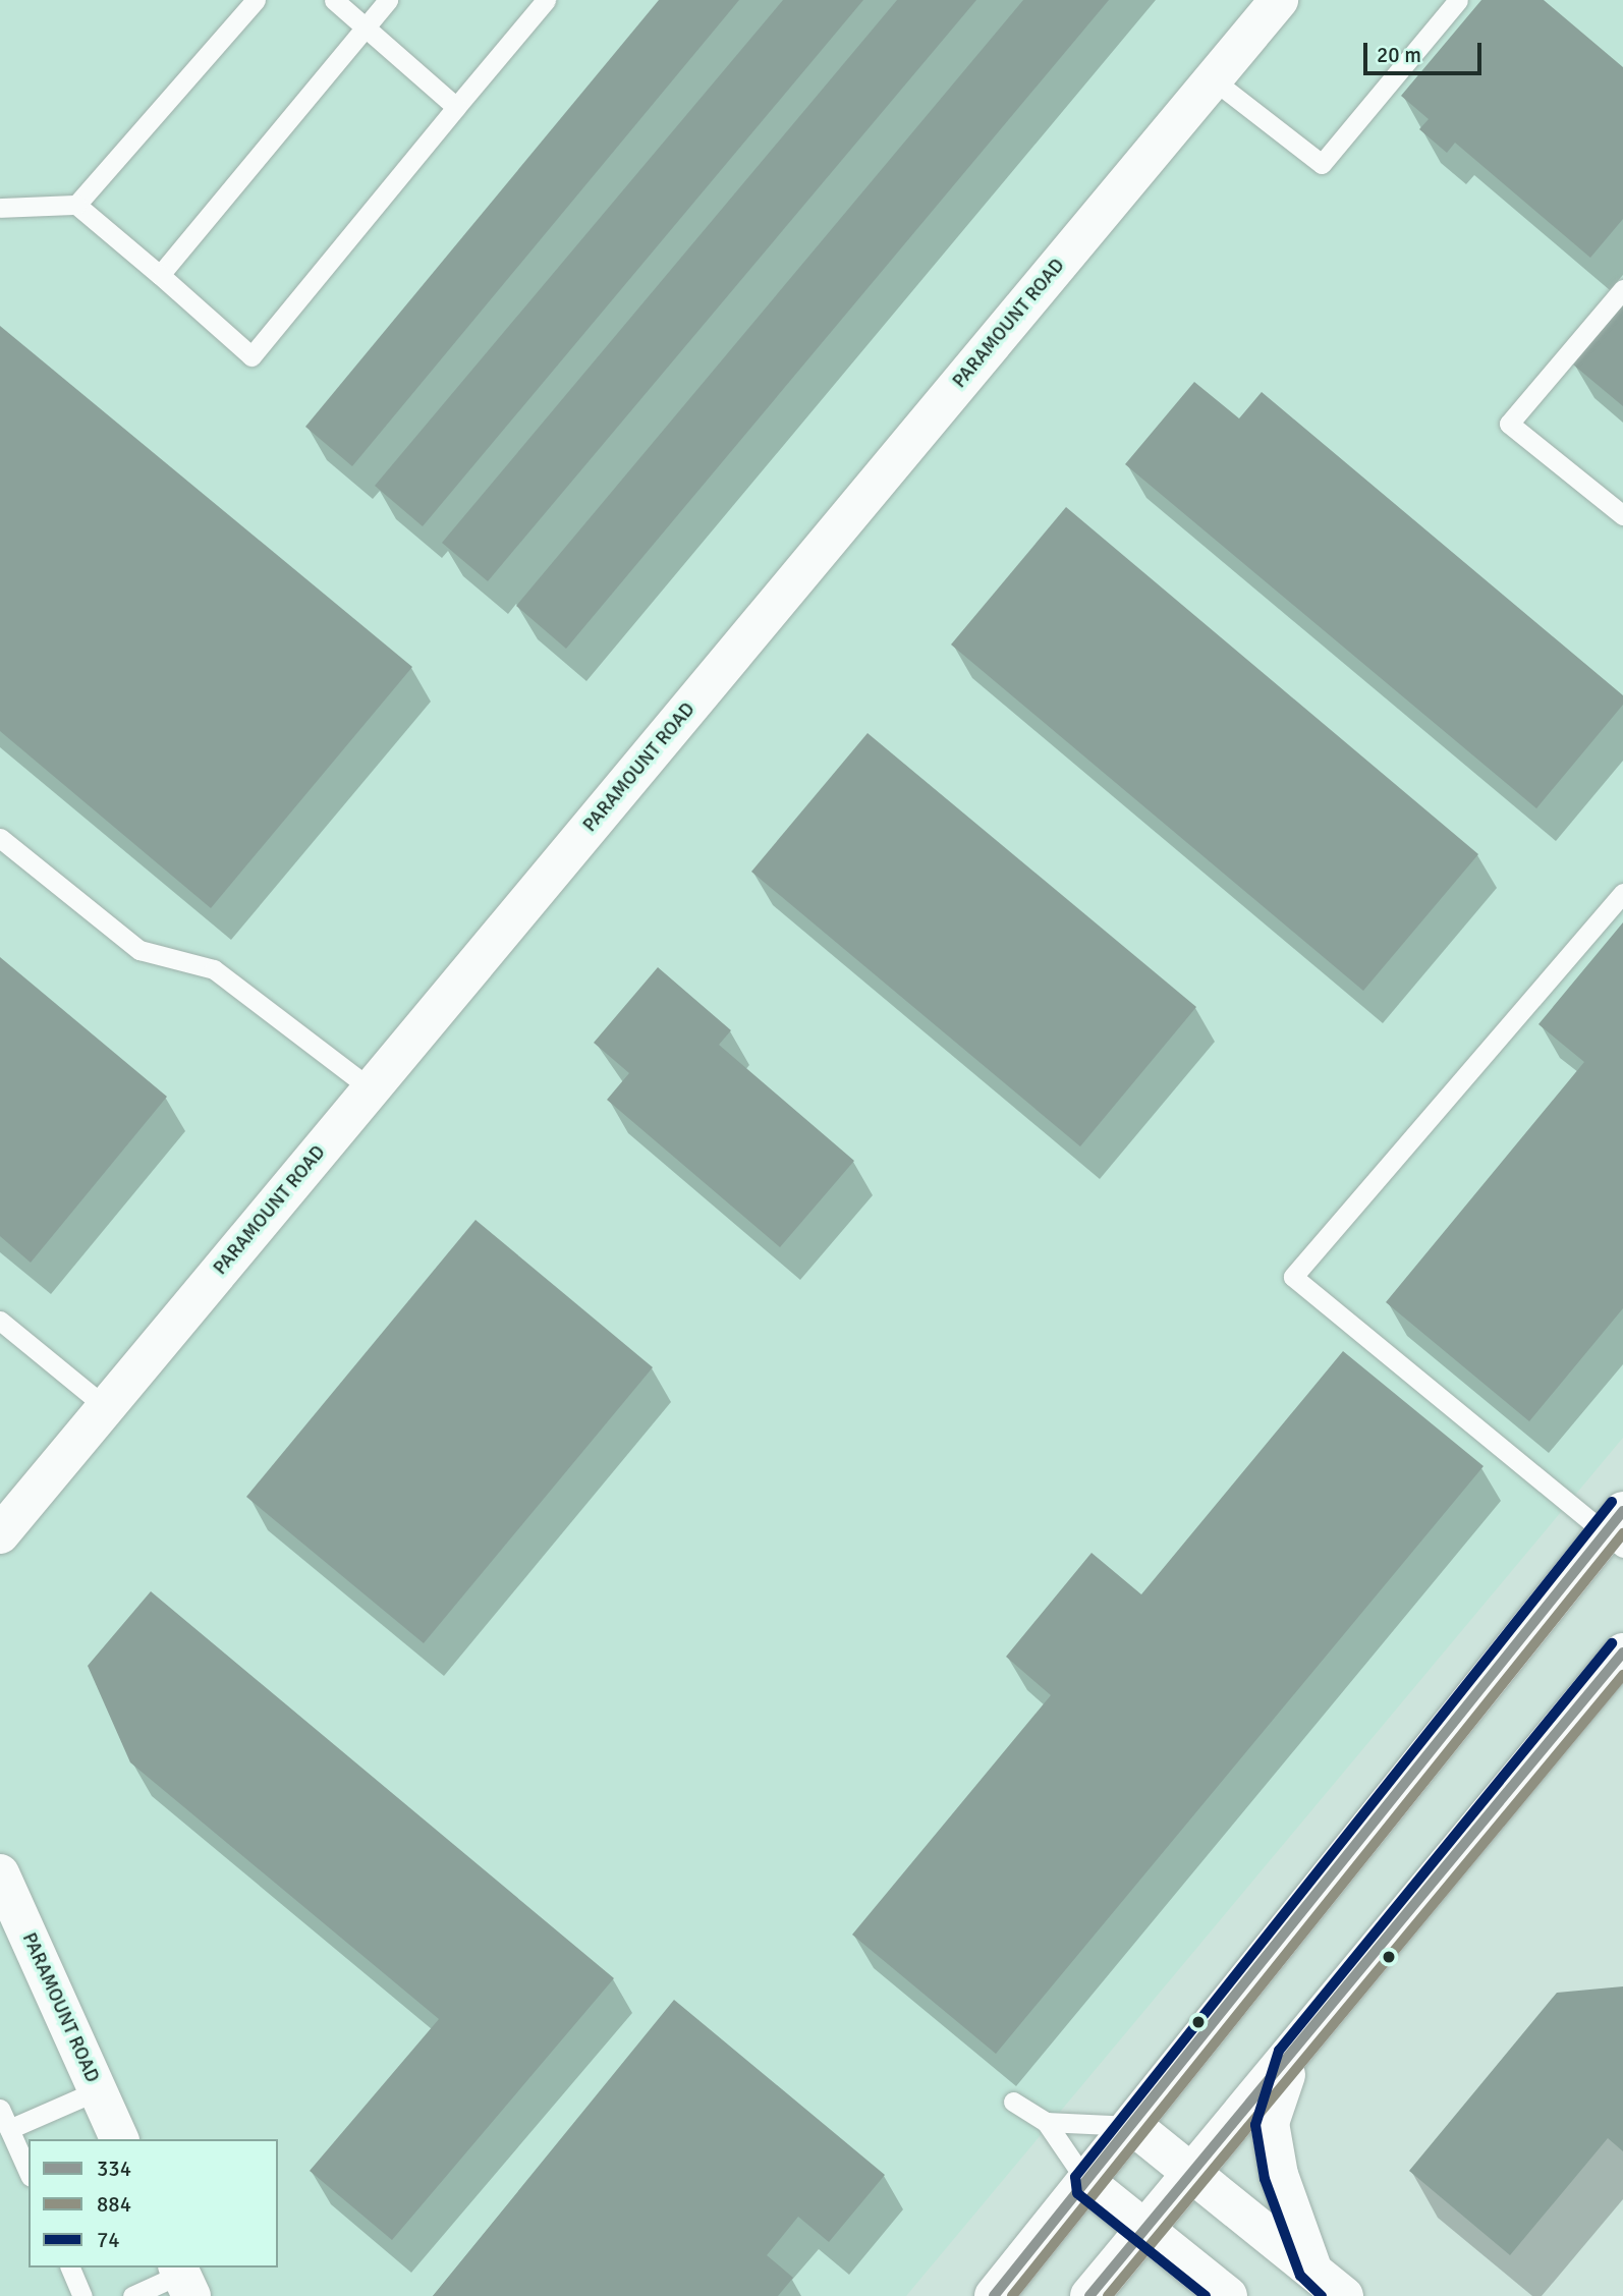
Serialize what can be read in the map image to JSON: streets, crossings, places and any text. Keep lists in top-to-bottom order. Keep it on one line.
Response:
{"streets":{"street":["PARAMOUNT ROAD"]},"lines":["transit line 74","transit line 334","transit line 884"],"legend":["334","884","74"],"scale_bar":"20 m"}
